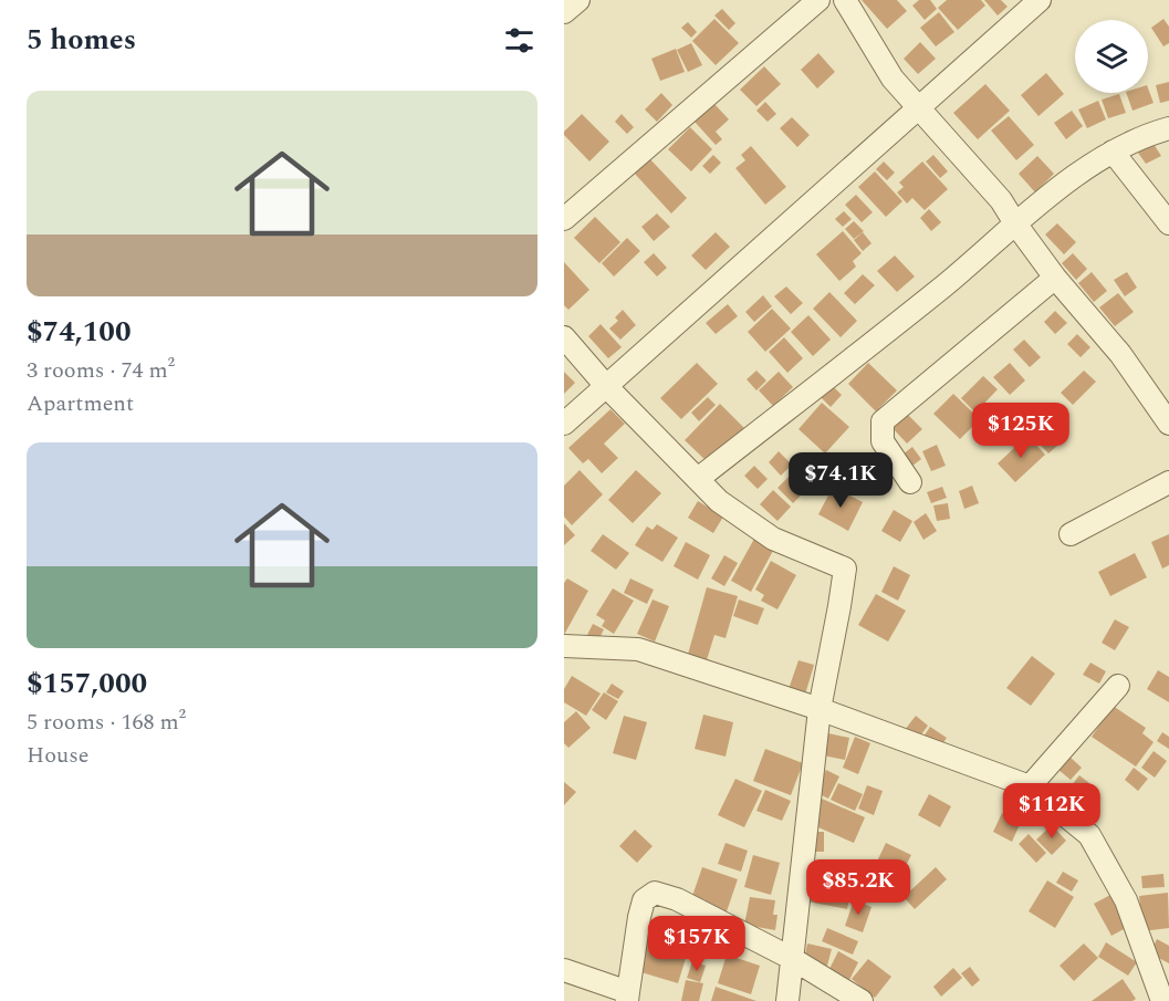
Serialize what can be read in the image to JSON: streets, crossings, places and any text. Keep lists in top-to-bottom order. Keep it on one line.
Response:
{"page":{"heading":"5 homes","list":[{"name":"$74,100","note":"3 rooms · 74 m² · Apartment"},{"name":"$157,000","note":"5 rooms · 168 m² · House"}],"price":["$125K","$74.1K","$112K","$85.2K","$157K"]}}
